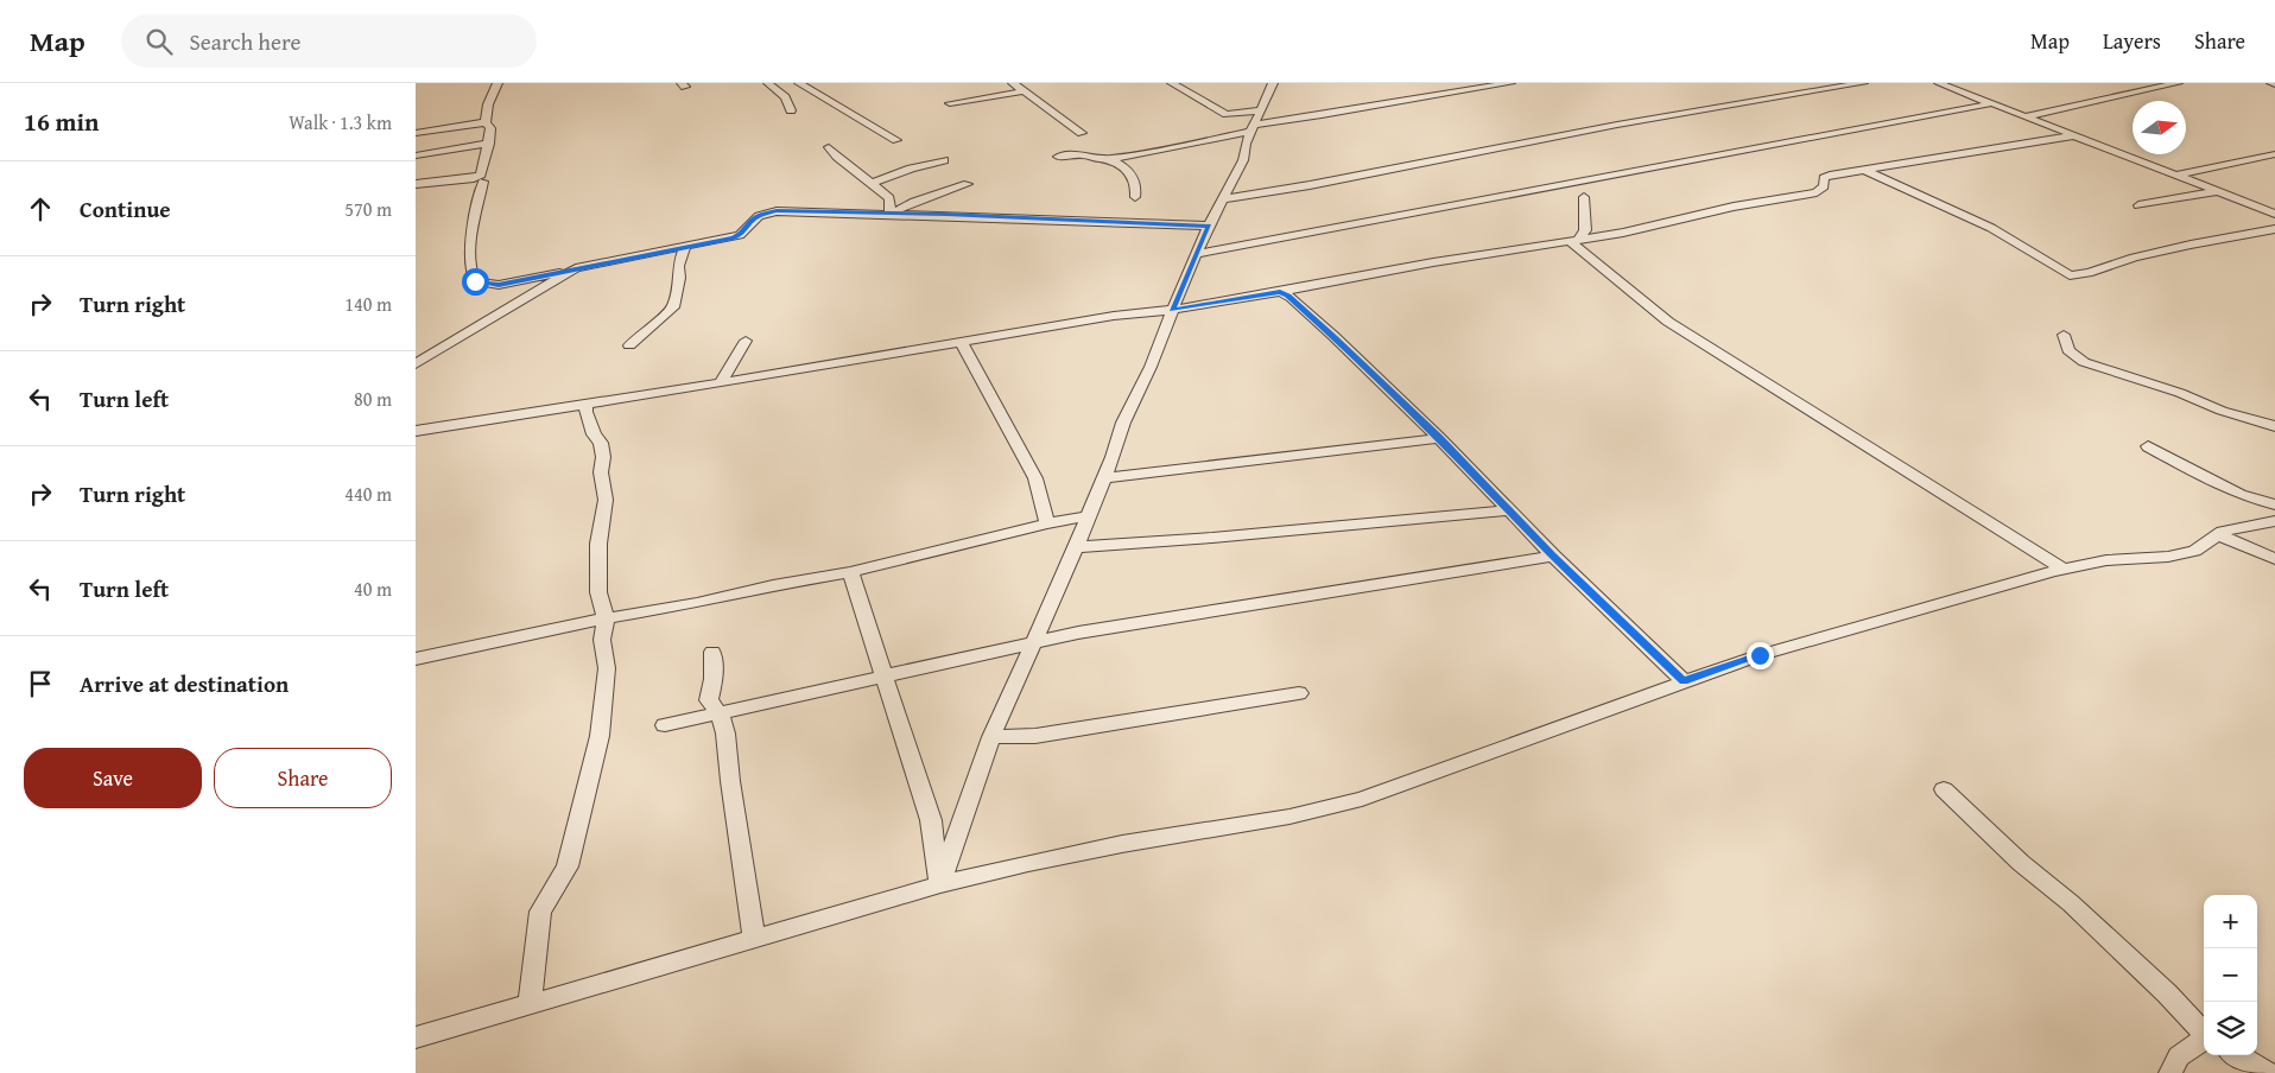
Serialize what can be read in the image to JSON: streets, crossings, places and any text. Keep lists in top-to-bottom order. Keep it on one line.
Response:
{"north":"right","page":{"header":"Map","search":"Search here","nav":["Map","Layers","Share"],"heading":["16 min","Walk · 1.3 km"],"list":[["Continue","570 m"],["Turn right","140 m"],["Turn left","80 m"],["Turn right","440 m"],["Turn left","40 m"],"Arrive at destination"],"buttons":["Save","Share"],"map_buttons":["+","−"]}}
